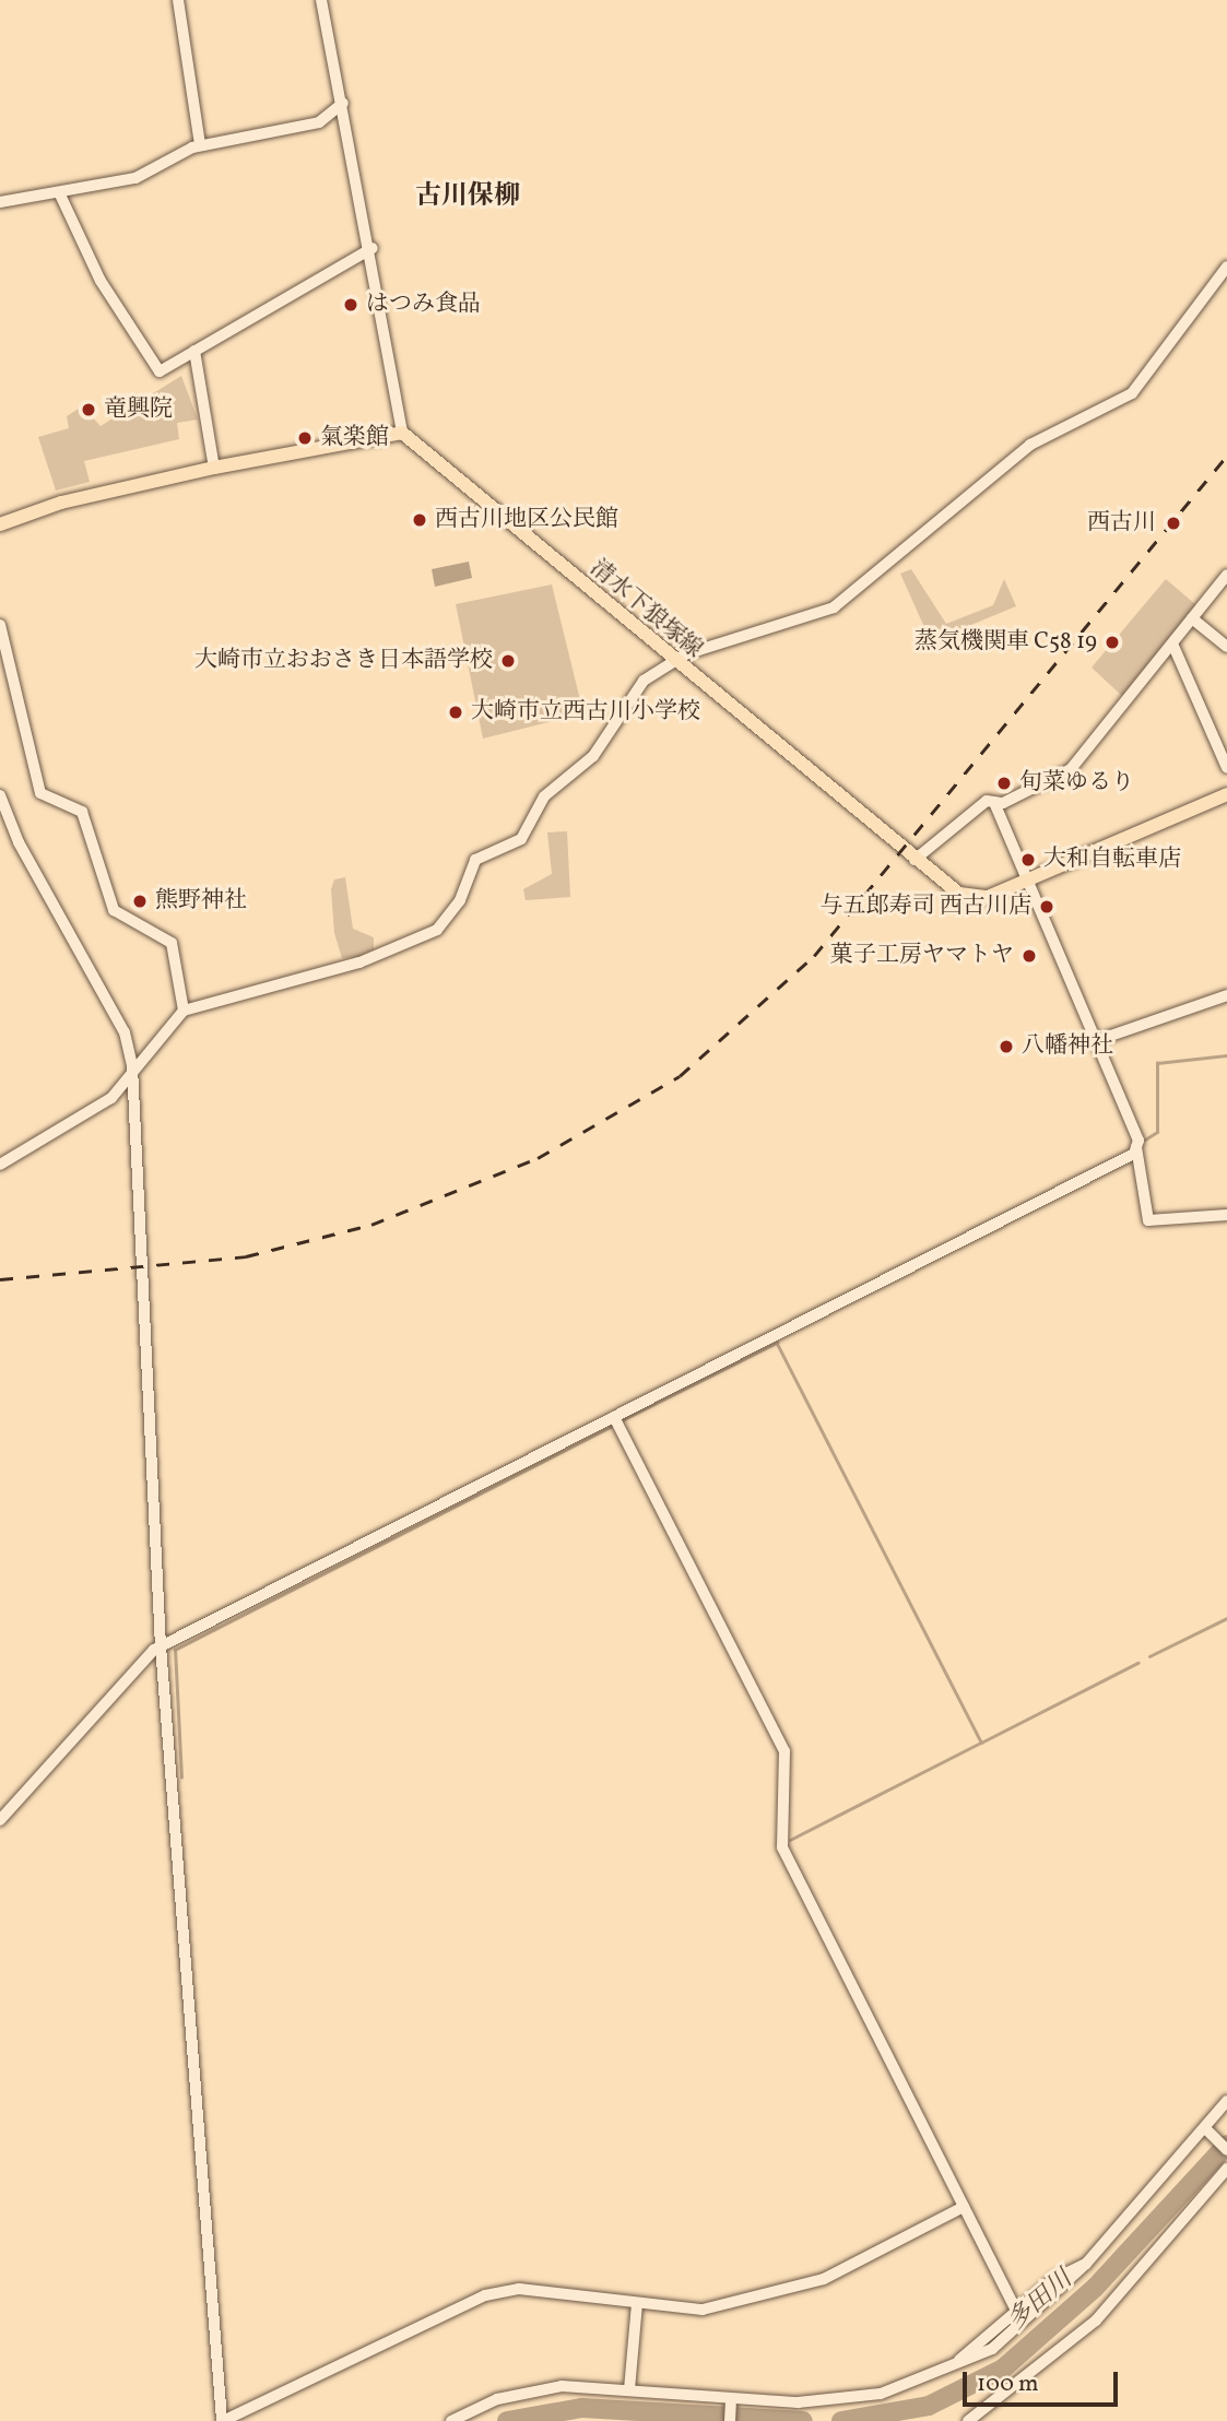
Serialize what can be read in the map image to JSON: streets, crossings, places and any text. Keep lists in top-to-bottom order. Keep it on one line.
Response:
{"streets":{"main road":["清水下狼塚線"]},"districts":["古川保柳"],"water":["多田川"],"places":["はつみ食品","竜興院","氣楽館","西古川地区公民館","西古川","蒸気機関車 C58 19","大崎市立おおさき日本語学校","大崎市立西古川小学校","旬菜ゆるり","大和自転車店","熊野神社","与五郎寿司 西古川店","菓子工房ヤマトヤ","八幡神社"],"scale_bar":"100 m"}
